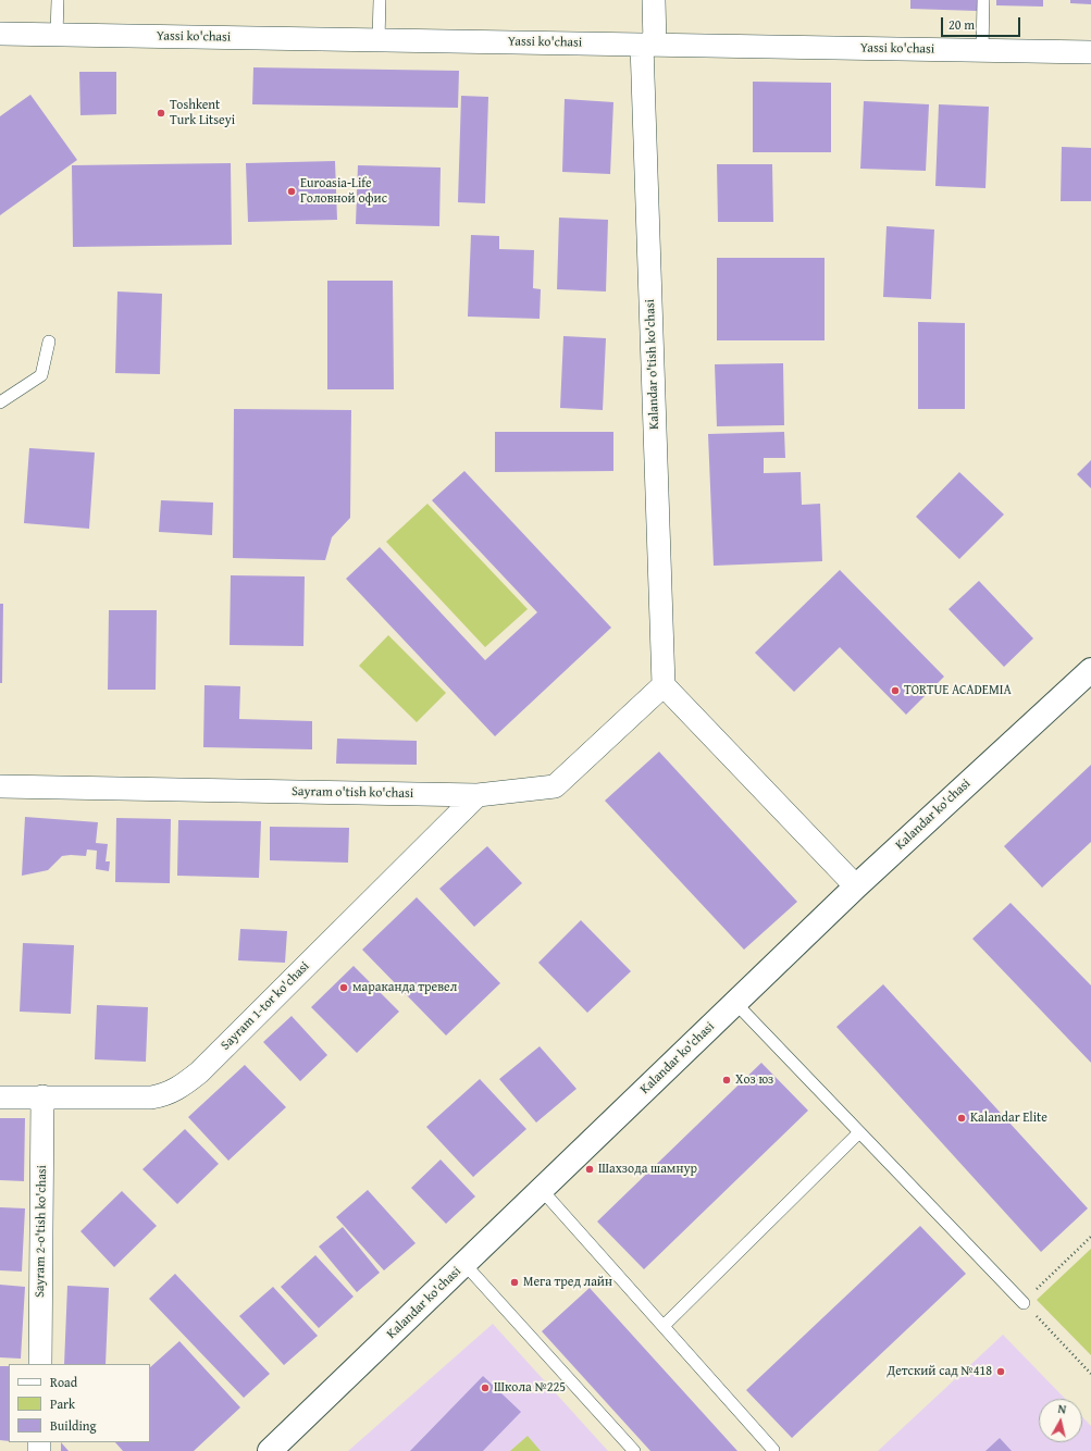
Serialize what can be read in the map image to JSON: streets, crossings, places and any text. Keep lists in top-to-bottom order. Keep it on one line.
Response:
{"streets":{"street":["Yassi ko'chasi","Kalandar o'tish ko'chasi","Sayram o'tish ko'chasi","Kalandar ko'chasi","Sayram 1-tor ko'chasi","Sayram 2-o'tish ko'chasi"]},"crossings":[["Yassi ko'chasi","Kalandar o'tish ko'chasi"],["Kalandar o'tish ko'chasi","Sayram o'tish ko'chasi"],["Sayram o'tish ko'chasi","Sayram 1-tor ko'chasi"],["Sayram 1-tor ko'chasi","Sayram 2-o'tish ko'chasi"]],"places":["Toshkent Turk Litseyi","Euroasia-Life Головной офис","TORTUE ACADEMIA","мараканда тревел","Хоз юз","Kalandar Elite","Шахзода шамнур","Мега тред лайн","Детский сад №418","Школа №225"],"legend":["Road","Park","Building"],"scale_bar":"20 m","north":"top"}
